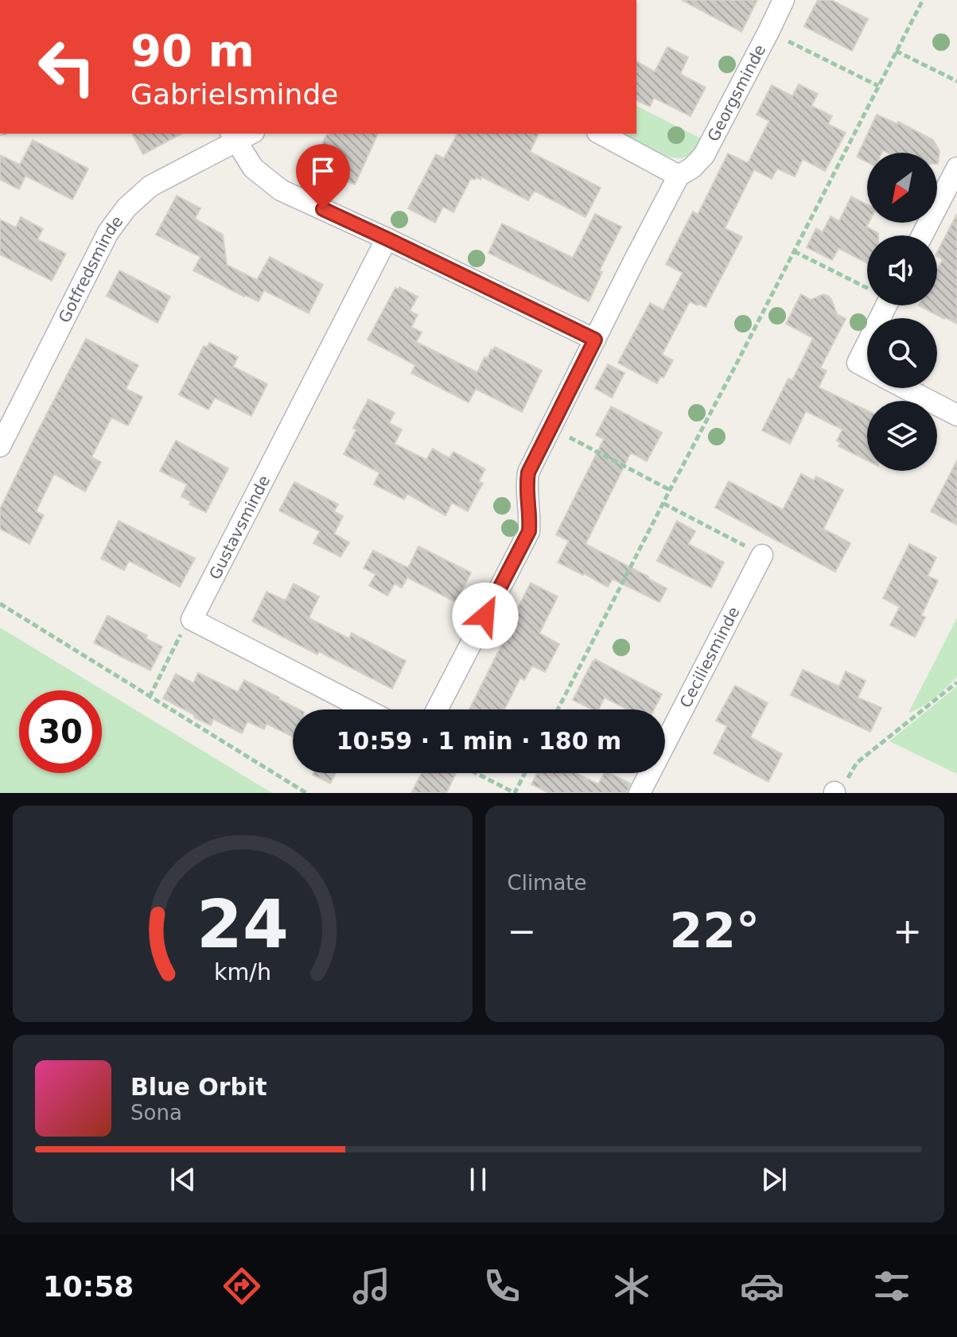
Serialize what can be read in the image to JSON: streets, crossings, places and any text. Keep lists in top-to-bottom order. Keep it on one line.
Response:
{"streets":{"street":["Georgsminde","Gotfredsminde","Gustavsminde","Ceciliesminde"]},"north":"bottom left","page":{"turn":["90 m","Gabrielsminde"],"limit":"30","trip":"10:59 · 1 min · 180 m","tile":"Climate","heat":["−","22°","+"],"song":["Blue Orbit","Sona"],"tabs":"10:58","gauge":["24","km/h"]}}
